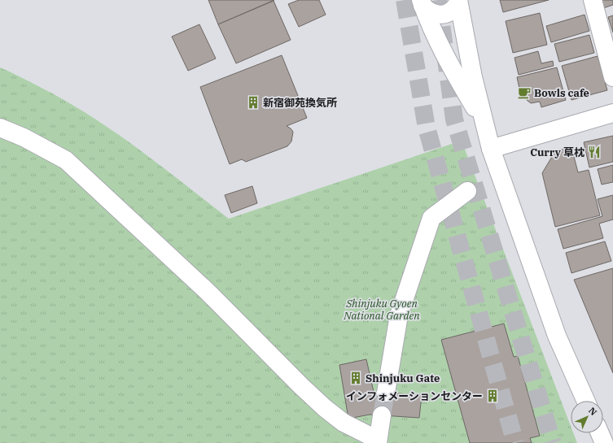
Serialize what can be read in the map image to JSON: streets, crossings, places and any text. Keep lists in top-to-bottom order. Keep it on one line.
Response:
{"parks":["Shinjuku Gyoen National Garden"],"places":{"cafe":["Bowls cafe"],"building":["新宿御苑換気所","Shinjuku Gate","インフォメーションセンター"],"restaurant":["Curry 草枕"]},"north":"top right"}
